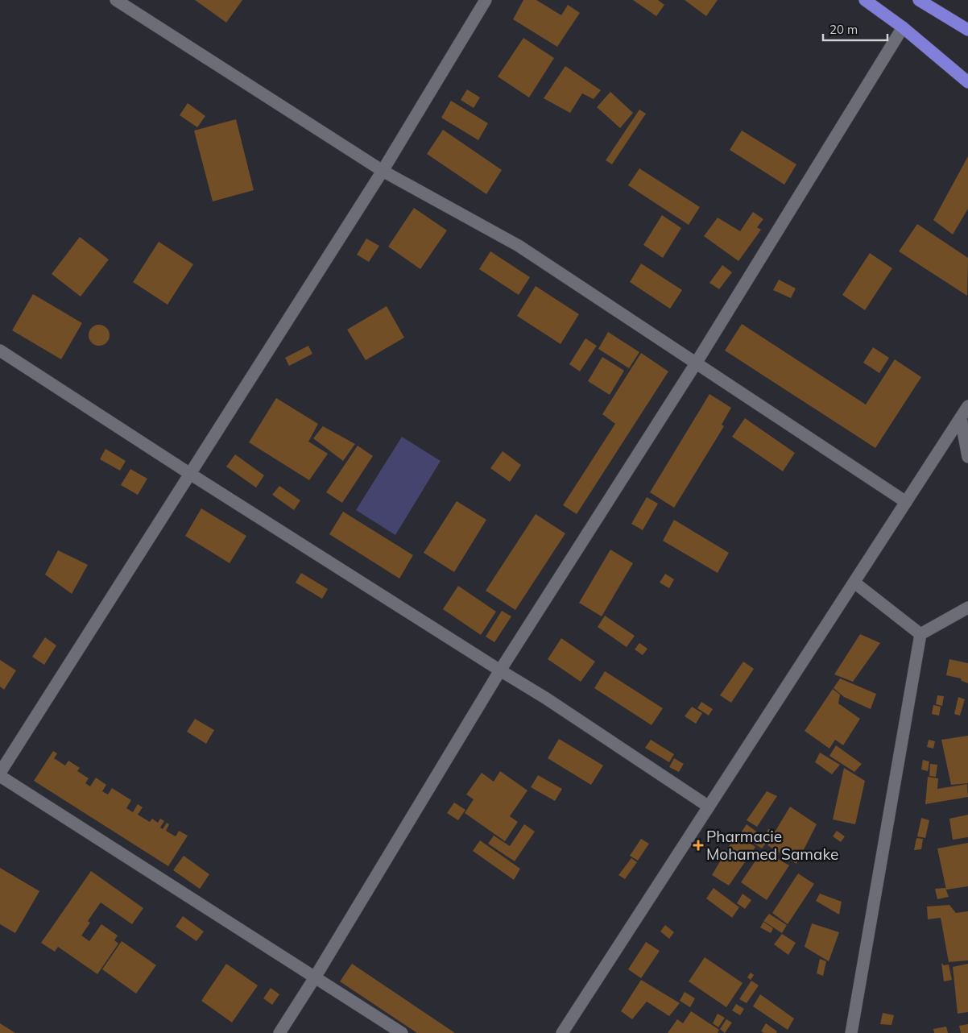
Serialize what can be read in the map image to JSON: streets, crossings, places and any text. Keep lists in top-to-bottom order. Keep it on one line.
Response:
{"places":{"health":["Pharmacie Mohamed Samake"]},"scale_bar":"20 m"}
